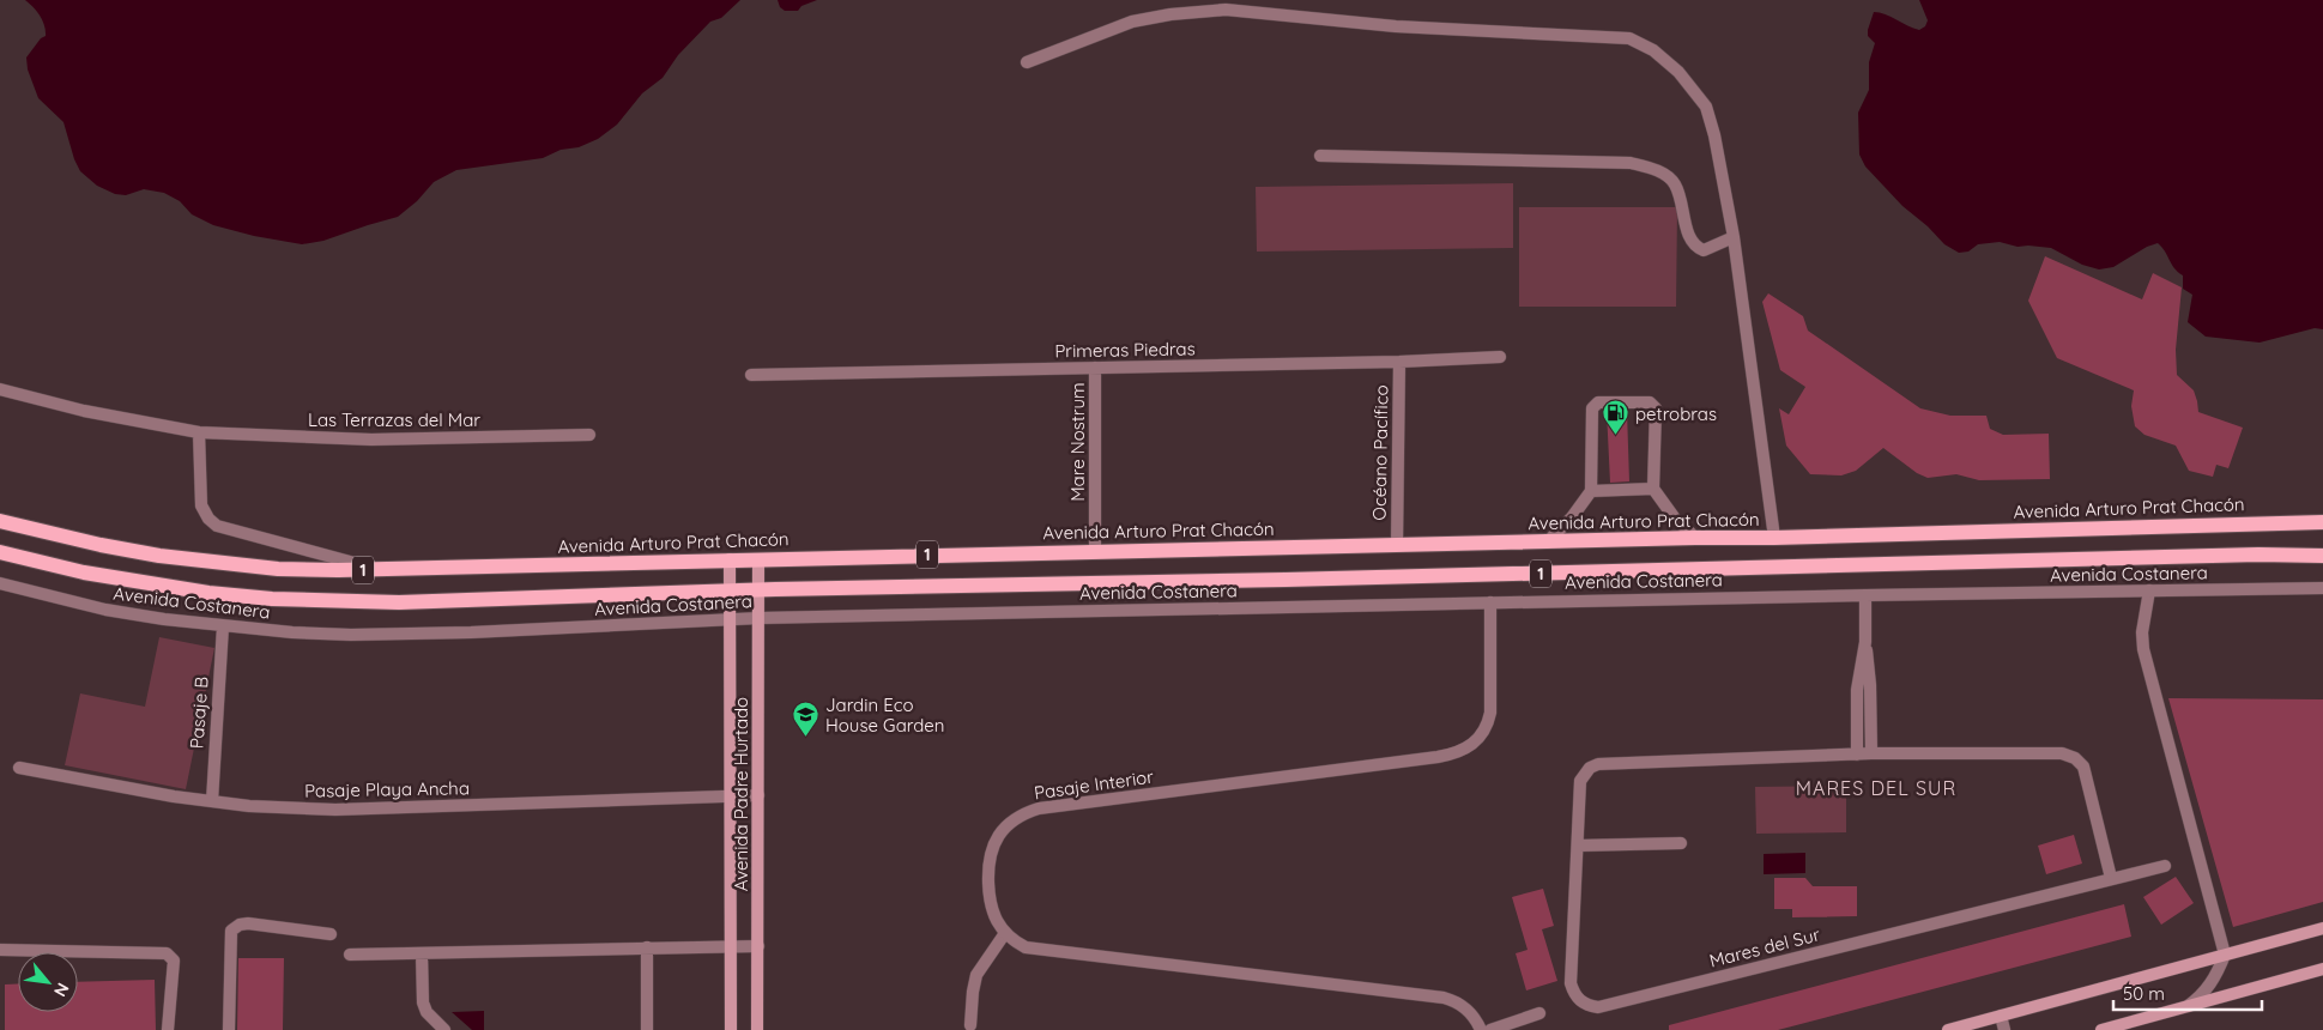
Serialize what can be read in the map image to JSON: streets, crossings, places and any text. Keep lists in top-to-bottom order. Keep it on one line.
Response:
{"streets":{"main road":["Avenida Arturo Prat Chacón","1"],"street":["Primeras Piedras","Las Terrazas del Mar","Mare Nostrum","Océano Pacífico","Avenida Costanera","Pasaje B","Pasaje Interior","Pasaje Playa Ancha","Avenida Padre Hurtado","Mares del Sur"]},"crossings":[["Primeras Piedras","Mare Nostrum"],["Primeras Piedras","Océano Pacífico"],["Mare Nostrum","Avenida Arturo Prat Chacón"],["Océano Pacífico","Avenida Arturo Prat Chacón"],["Avenida Arturo Prat Chacón","Avenida Padre Hurtado"],["1","Avenida Padre Hurtado"],["Avenida Costanera","Pasaje B"],["Avenida Costanera","Pasaje Interior"],["Avenida Costanera","Avenida Padre Hurtado"],["Pasaje B","Pasaje Playa Ancha"],["Pasaje Playa Ancha","Avenida Padre Hurtado"]],"districts":["MARES DEL SUR"],"places":{"fuel station":["petrobras"],"school or university":["Jardin Eco House Garden"]},"scale_bar":"50 m","north":"bottom right"}
